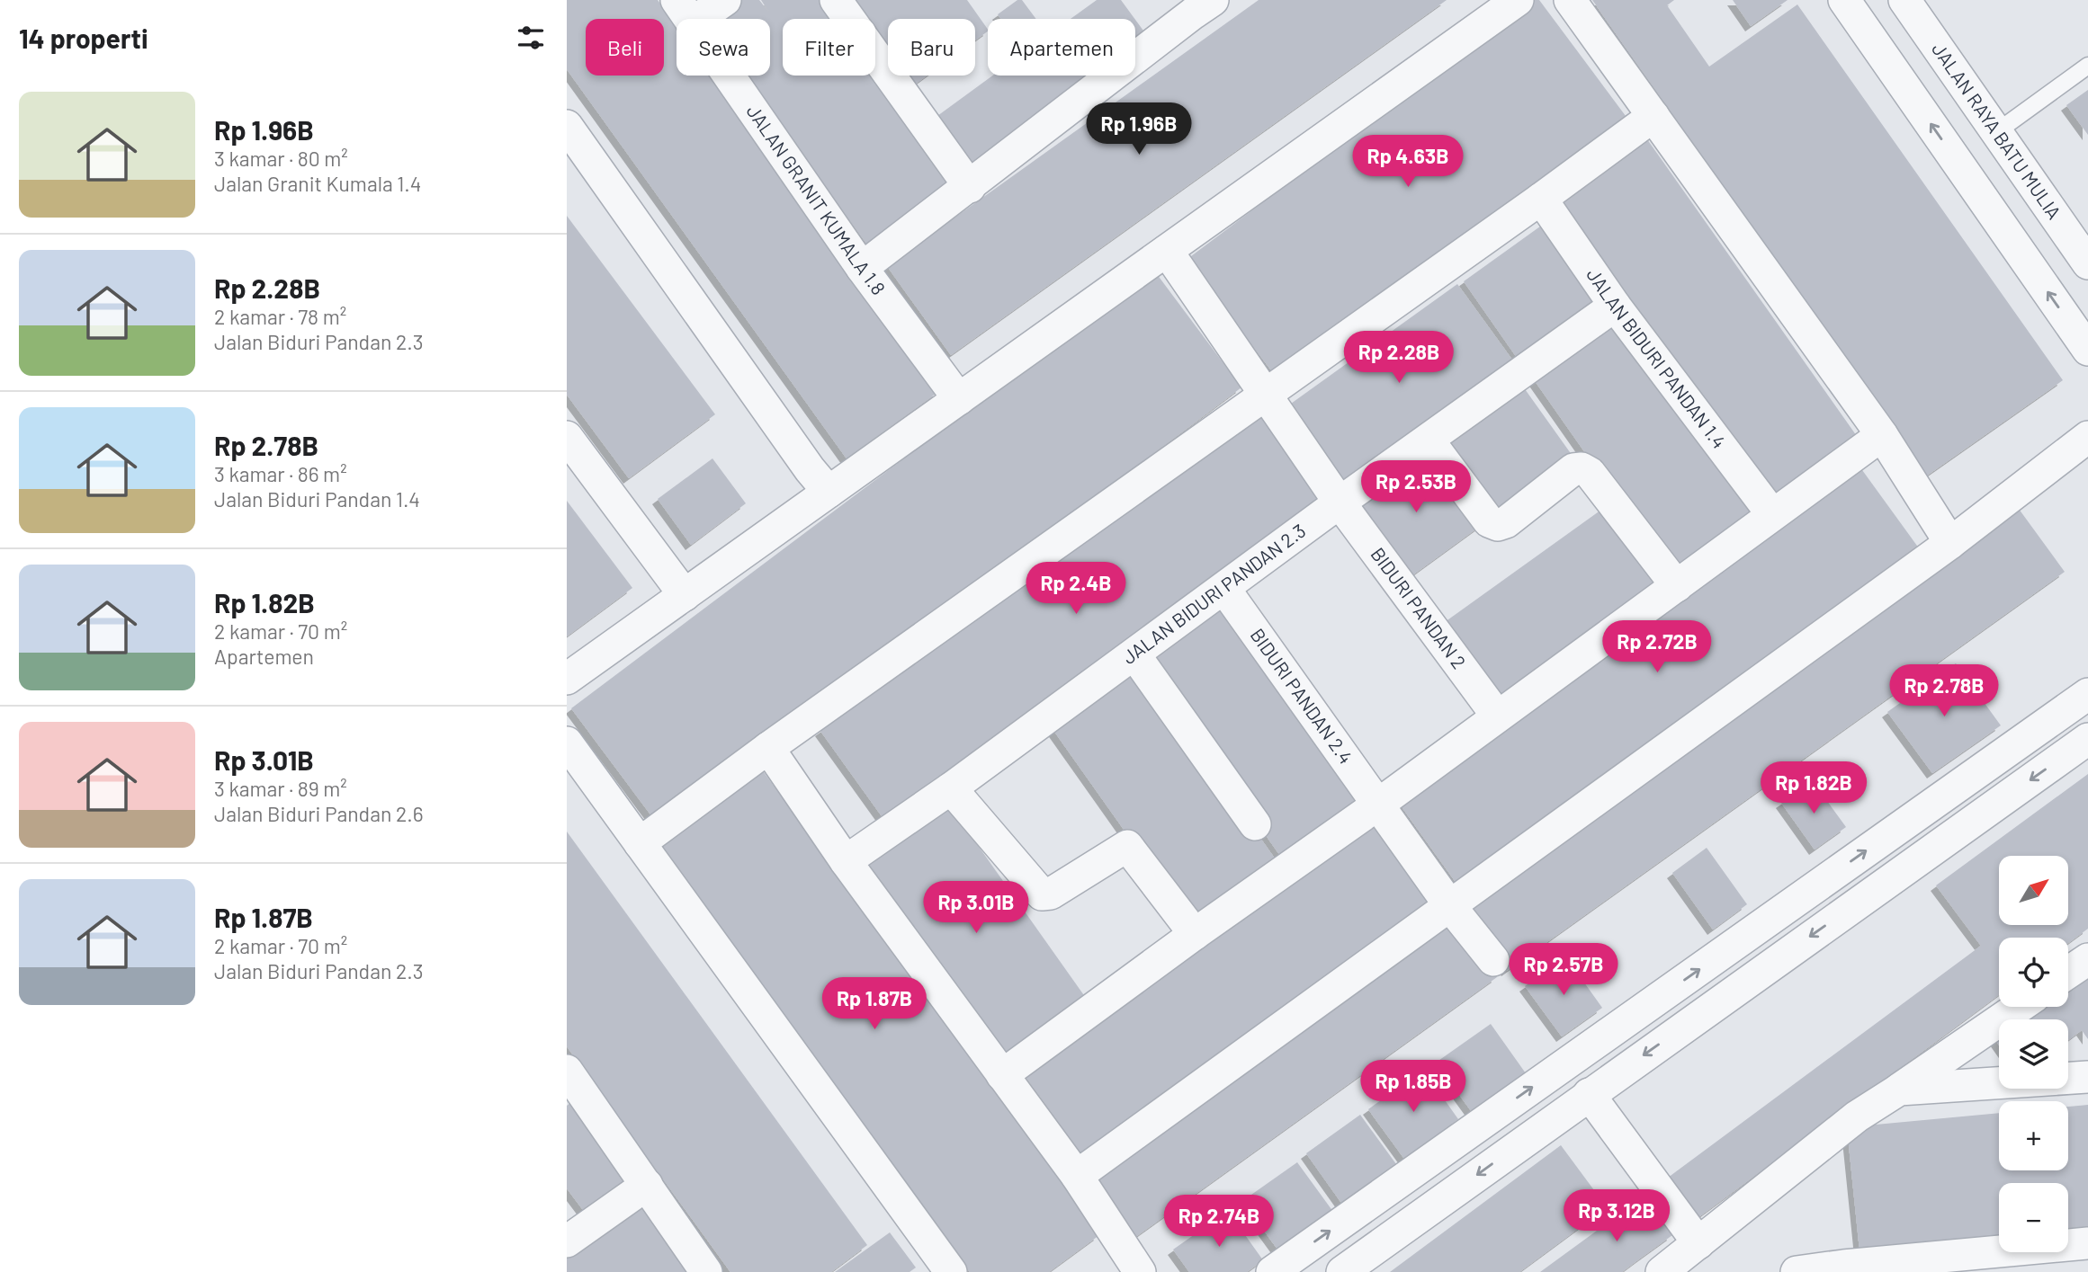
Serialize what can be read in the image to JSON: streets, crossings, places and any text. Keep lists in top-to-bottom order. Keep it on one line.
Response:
{"streets":{"street":["JALAN RAYA BATU MULIA","JALAN GRANIT KUMALA 1.8","JALAN BIDURI PANDAN 1.4","JALAN BIDURI PANDAN 2.3","BIDURI PANDAN 2","BIDURI PANDAN 2.4"]},"crossings":[["JALAN BIDURI PANDAN 1.4","JALAN BIDURI PANDAN 2.3"],["JALAN BIDURI PANDAN 2.3","BIDURI PANDAN 2"],["JALAN BIDURI PANDAN 2.3","BIDURI PANDAN 2.4"]],"north":"top right","page":{"heading":"14 properti","chip":["Beli","Sewa","Filter","Baru","Apartemen"],"list":[{"name":"Rp 1.96B","note":"3 kamar · 80 m² · Jalan Granit Kumala 1.4"},{"name":"Rp 2.28B","note":"2 kamar · 78 m² · Jalan Biduri Pandan 2.3"},{"name":"Rp 2.78B","note":"3 kamar · 86 m² · Jalan Biduri Pandan 1.4"},{"name":"Rp 1.82B","note":"2 kamar · 70 m² · Apartemen"},{"name":"Rp 3.01B","note":"3 kamar · 89 m² · Jalan Biduri Pandan 2.6"},{"name":"Rp 1.87B","note":"2 kamar · 70 m² · Jalan Biduri Pandan 2.3"}],"price":["Rp 1.96B","Rp 4.63B","Rp 2.28B","Rp 2.53B","Rp 2.4B","Rp 2.72B","Rp 2.78B","Rp 1.82B","Rp 3.01B","Rp 2.57B","Rp 1.87B","Rp 1.85B","Rp 3.12B","Rp 2.74B"],"map_buttons":["+","−"]}}
